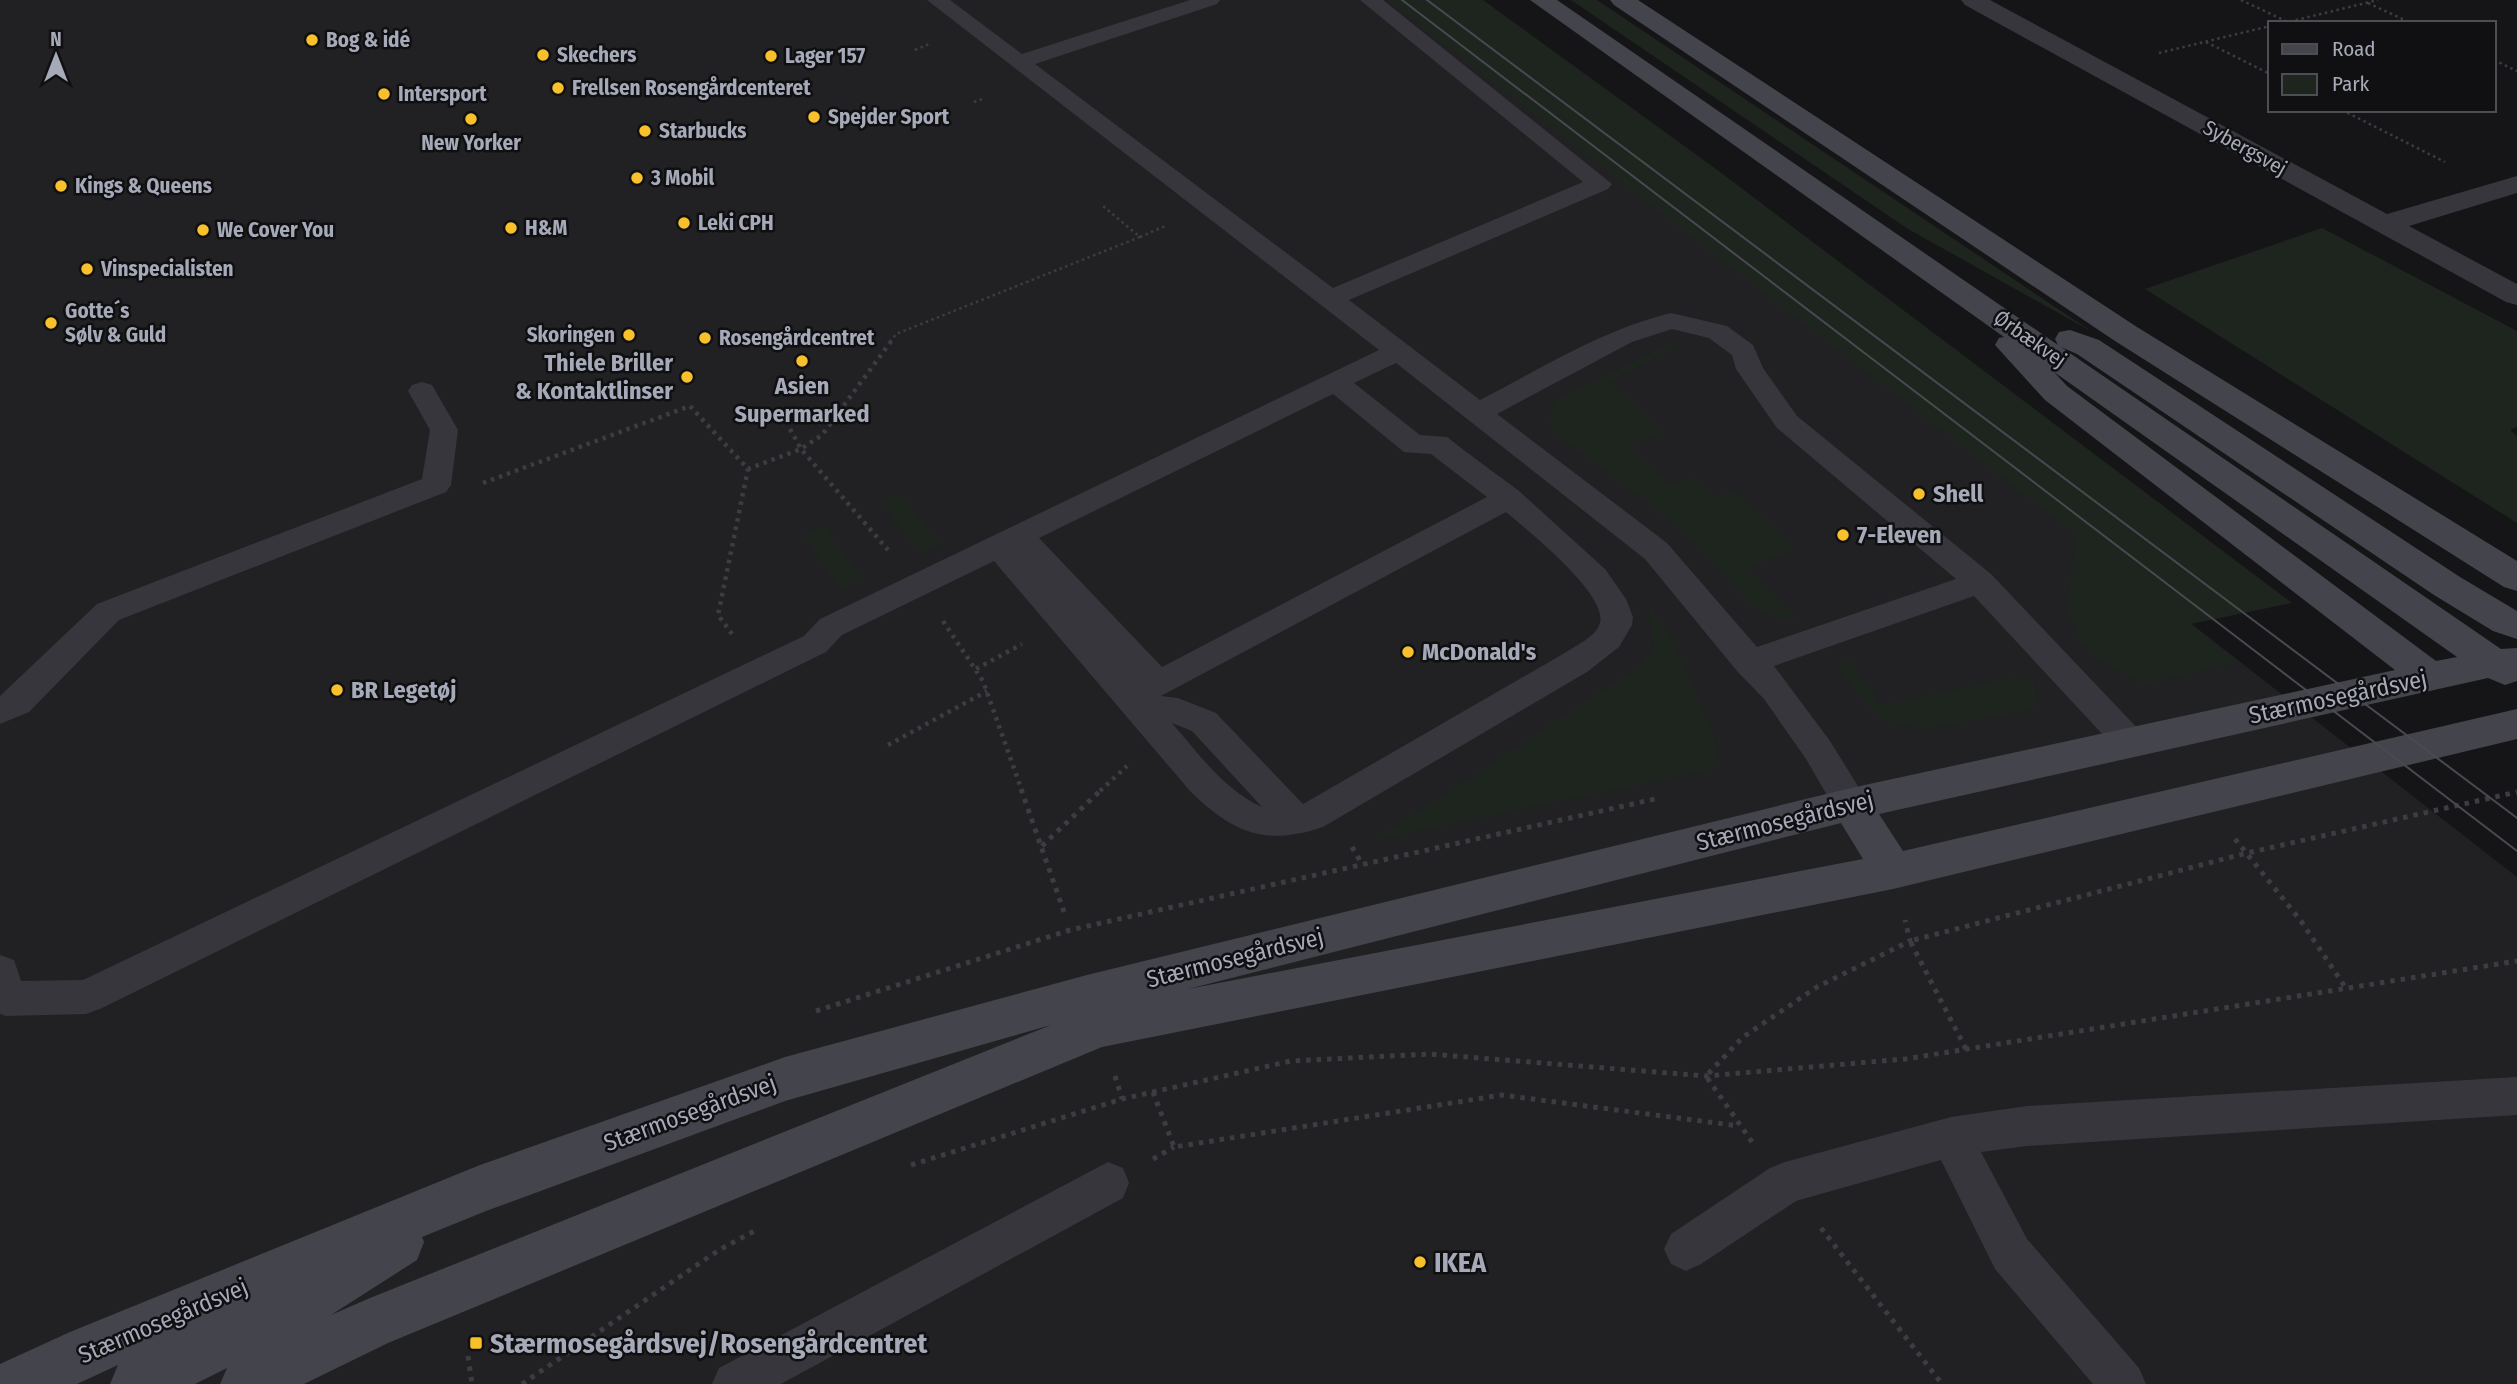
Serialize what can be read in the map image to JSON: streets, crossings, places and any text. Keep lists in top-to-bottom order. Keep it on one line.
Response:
{"streets":{"main road":["Ørbækvej","Stærmosegårdsvej"],"street":["Sybergsvej"]},"crossings":[["Ørbækvej","Stærmosegårdsvej"]],"places":{"other":["Bog & idé","Skechers","Lager 157","Frellsen Rosengårdcenteret","Intersport","Spejder Sport","New Yorker","Starbucks","3 Mobil","Kings & Queens","Leki CPH","H&M","We Cover You","Vinspecialisten","Gotte´s Sølv & Guld","Skoringen","Rosengårdcentret","Asien Supermarked","Thiele Briller & Kontaktlinser","Shell","7-Eleven","McDonald's","BR Legetøj","IKEA"],"transit":["Stærmosegårdsvej/Rosengårdcentret"]},"legend":["Road","Park"],"north":"top"}
